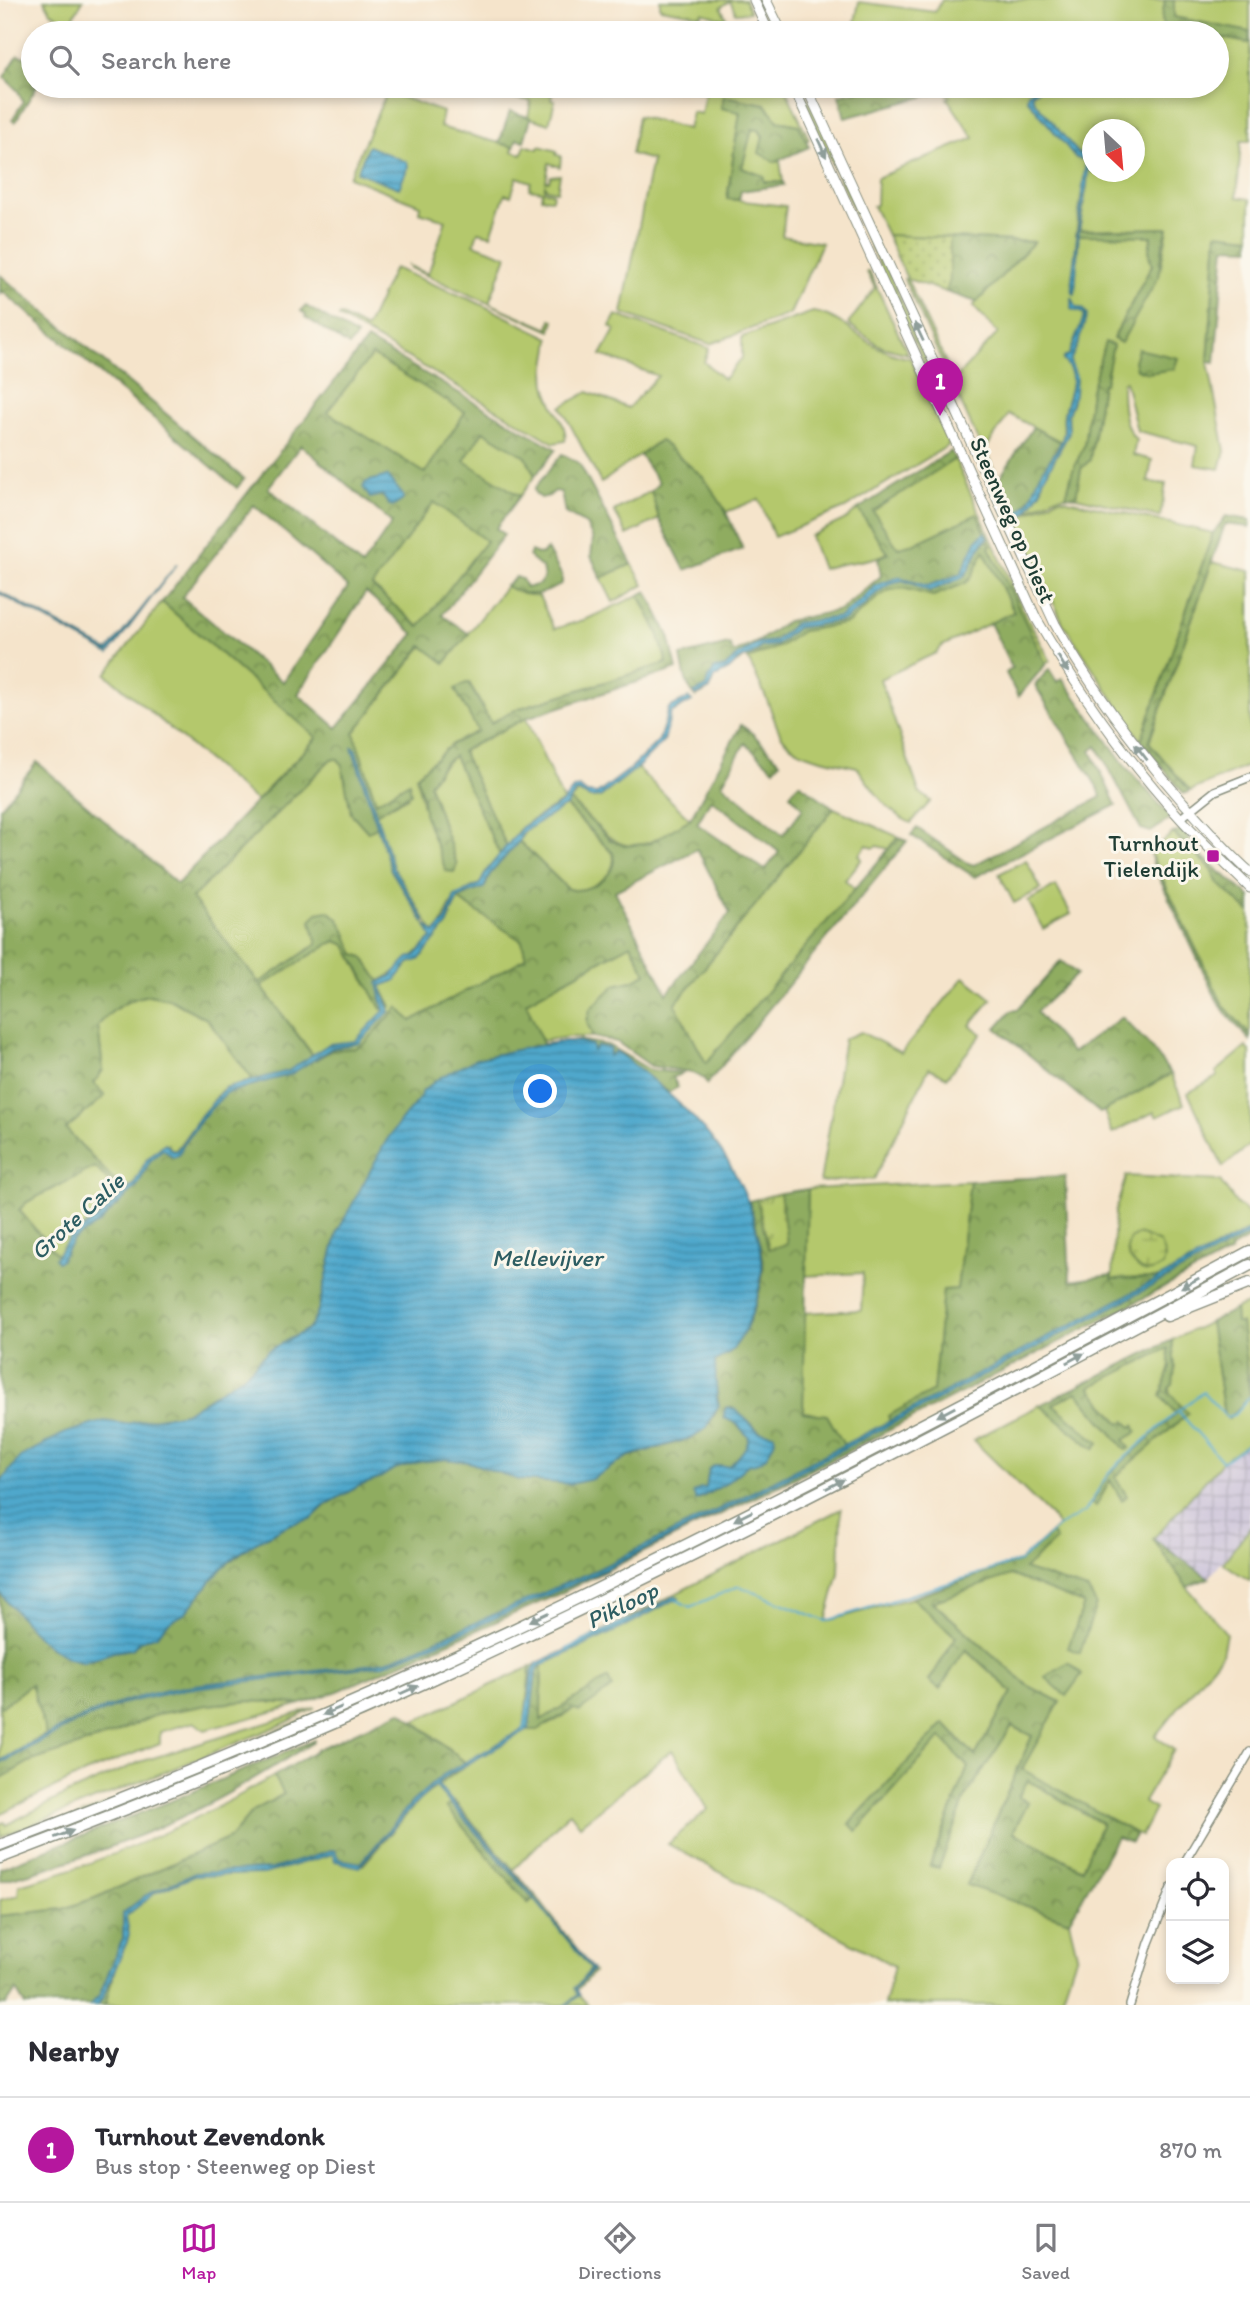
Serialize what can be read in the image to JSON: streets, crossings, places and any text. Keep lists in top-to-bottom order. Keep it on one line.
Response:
{"streets":{"main road":["Steenweg op Diest"]},"water":["Grote Calie","Mellevijver","Pikloop"],"places":{"transit":["Turnhout Tielendijk"]},"north":"bottom right","page":{"search":"Search here","pins":"1","heading":"Nearby","list":[{"mark":"1","name":"Turnhout Zevendonk","note":"Bus stop · Steenweg op Diest","value":"870 m"}],"nav":["Map","Directions","Saved"]}}
